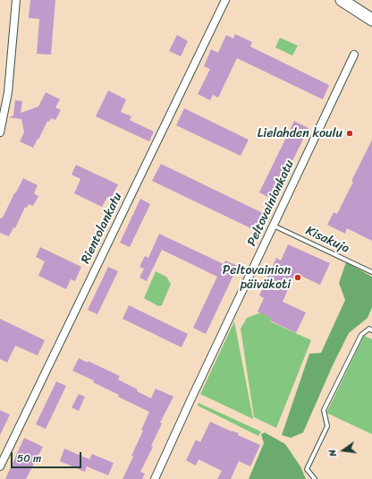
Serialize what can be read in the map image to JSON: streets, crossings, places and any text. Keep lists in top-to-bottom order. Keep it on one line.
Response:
{"streets":{"street":["Peltovainionkatu","Rientolankatu"],"lane":["Kisakuja"]},"crossings":[["Peltovainionkatu","Kisakuja"]],"places":["Lielahden koulu","Peltovainion päiväkoti"],"scale_bar":"50 m","north":"left"}
